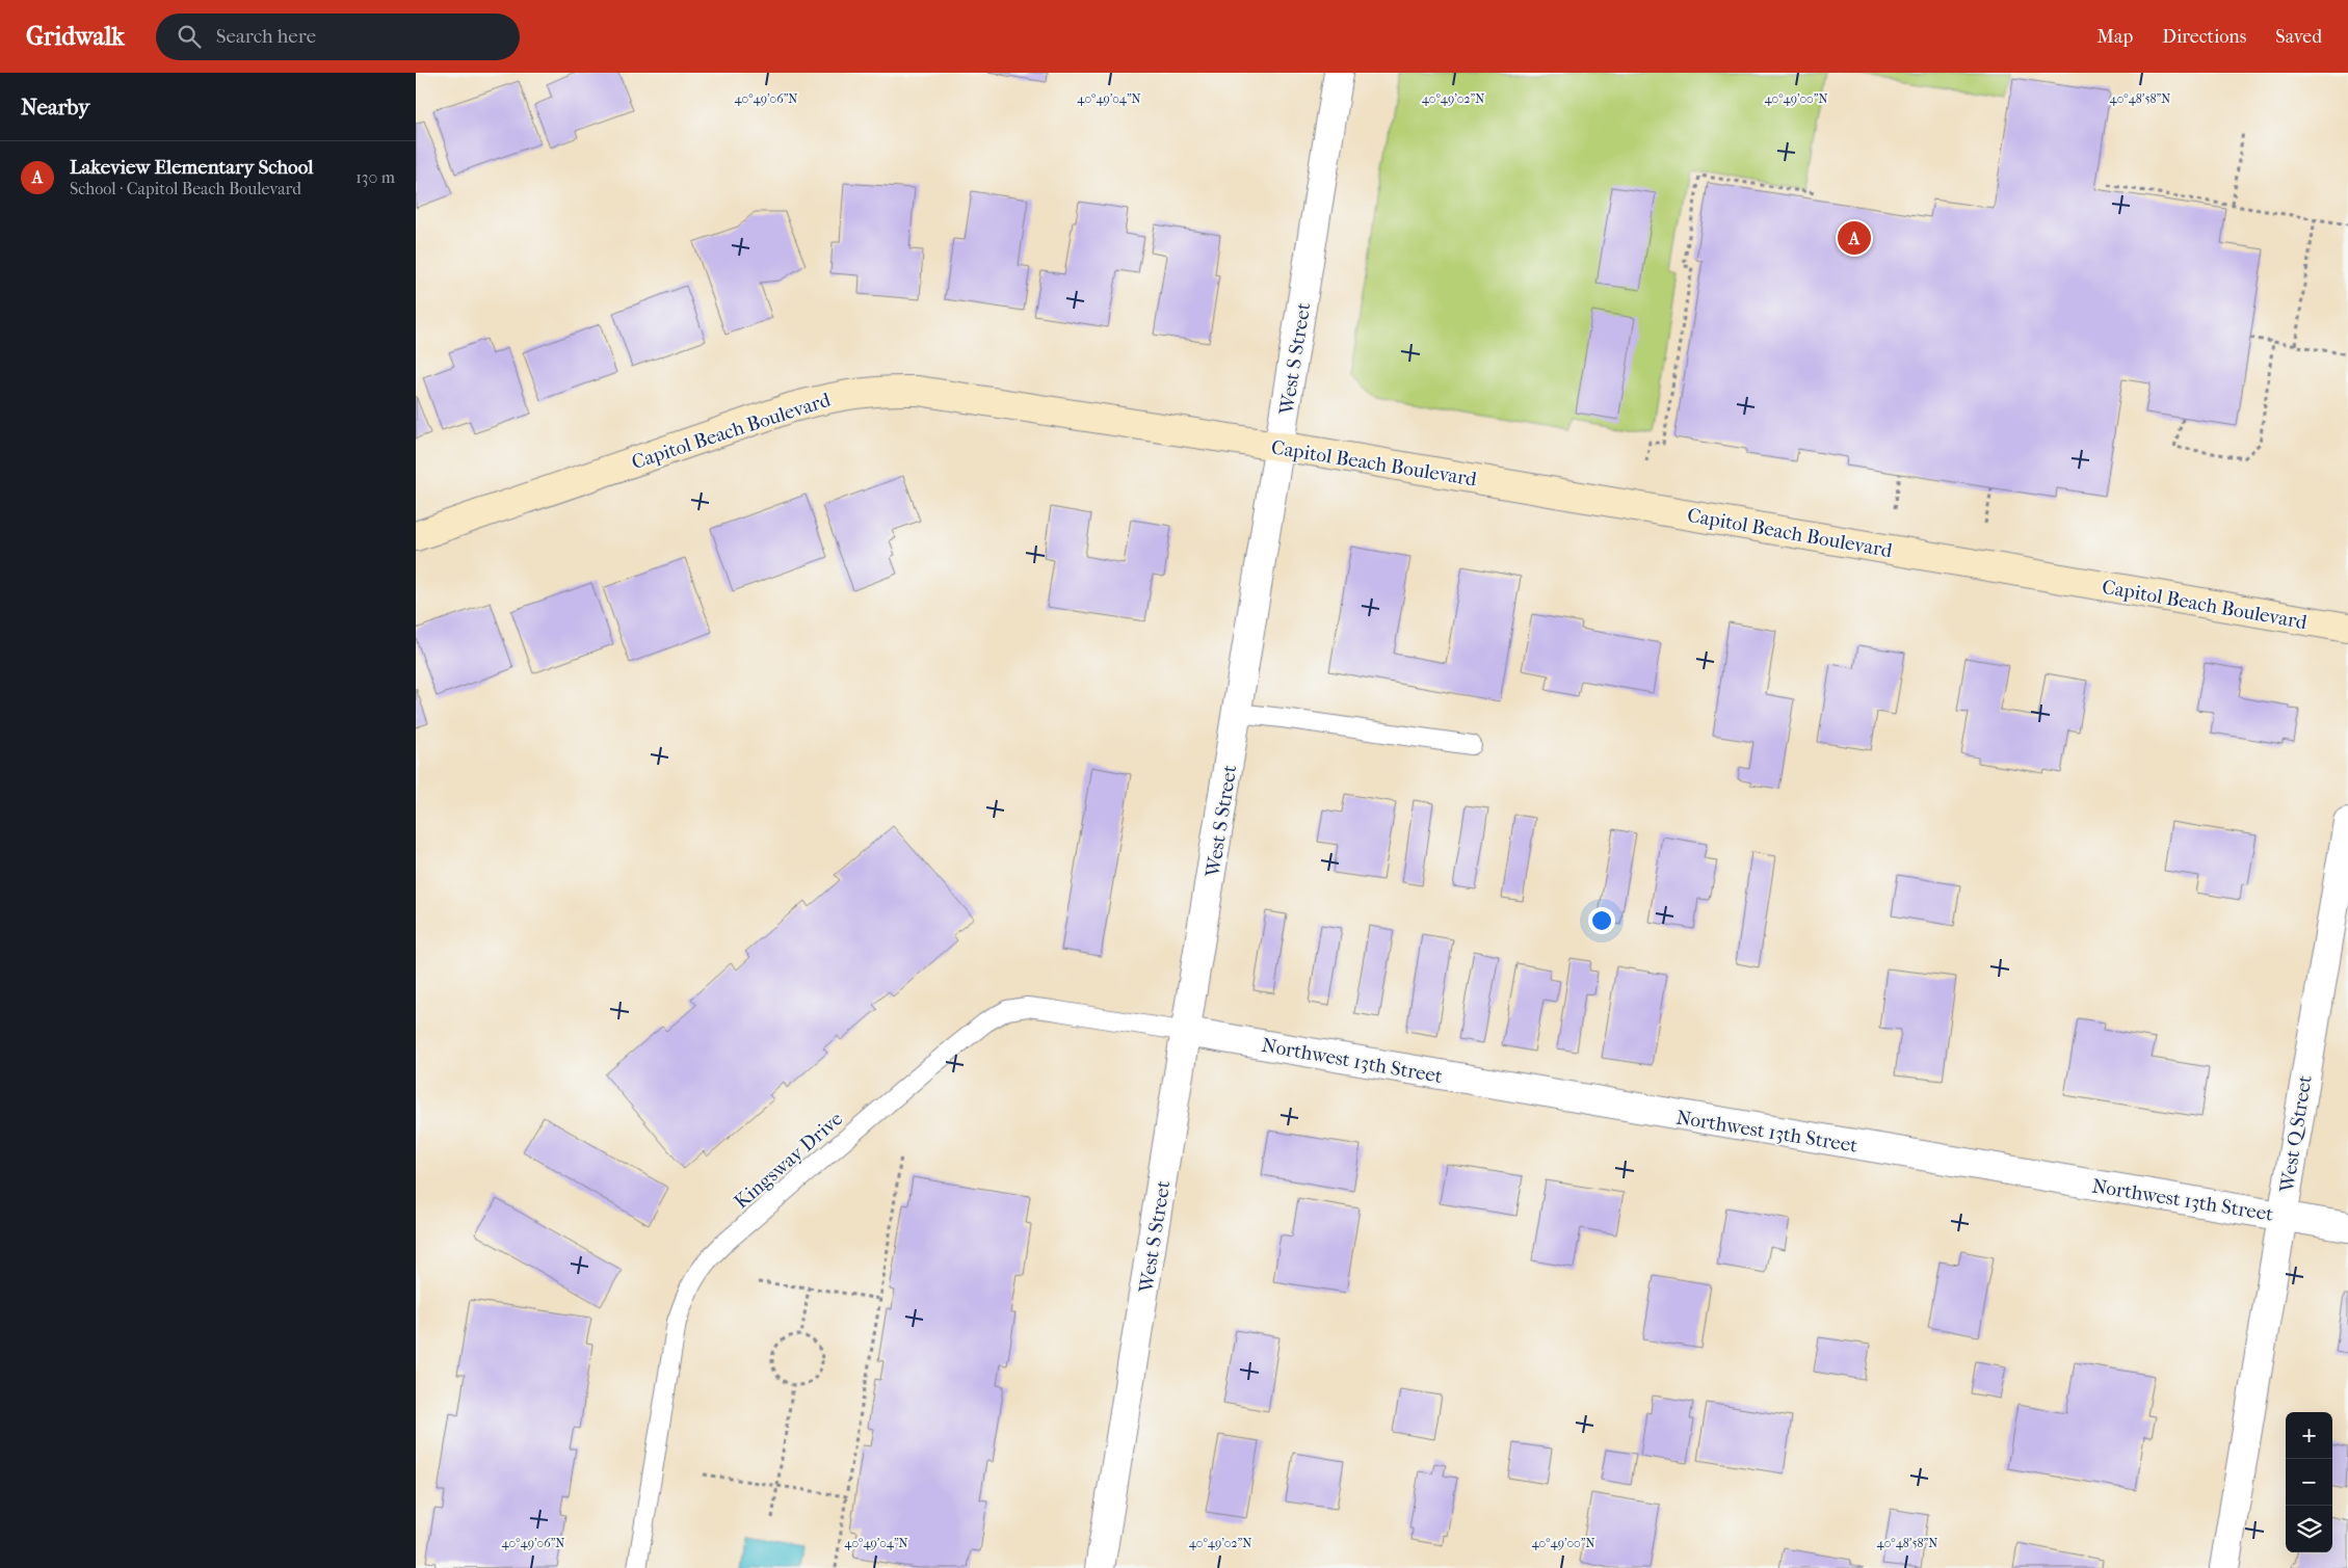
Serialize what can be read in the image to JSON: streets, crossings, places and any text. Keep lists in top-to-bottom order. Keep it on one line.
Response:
{"streets":{"street":["West S Street","Capitol Beach Boulevard","Northwest 13th Street","West Q Street"],"lane":["Kingsway Drive"]},"crossings":[["West S Street","Capitol Beach Boulevard"],["West S Street","Northwest 13th Street"],["West S Street","Kingsway Drive"],["Northwest 13th Street","West Q Street"],["Northwest 13th Street","Kingsway Drive"]],"page":{"header":"Gridwalk","search":"Search here","nav":["Map","Directions","Saved"],"heading":"Nearby","list":[{"mark":"A","name":"Lakeview Elementary School","note":"School · Capitol Beach Boulevard","value":"130 m"}],"pins":"A","map_buttons":["+","−"]},"coordinates":["40°49'06\"N","40°49'04\"N","40°49'02\"N","40°49'00\"N","40°48'58\"N"]}
